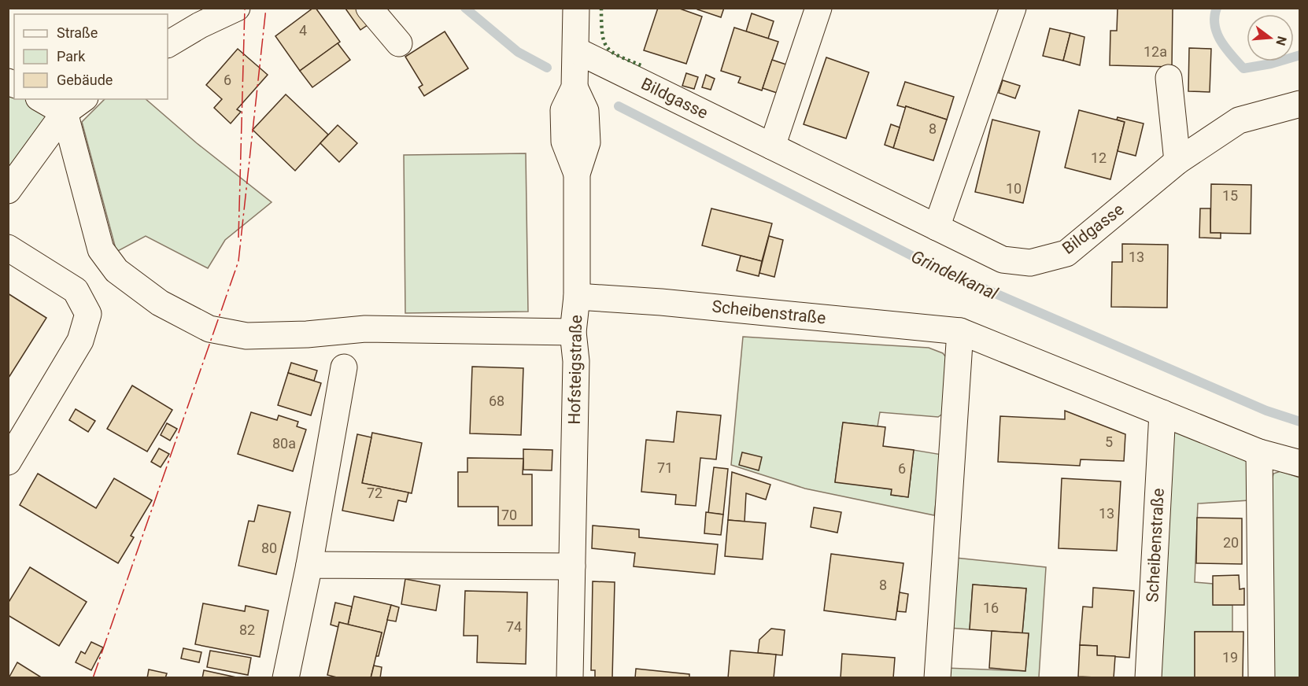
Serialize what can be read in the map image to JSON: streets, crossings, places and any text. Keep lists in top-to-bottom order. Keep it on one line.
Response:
{"streets":{"street":["Bildgasse","Scheibenstraße","Hofsteigstraße"]},"crossings":[["Bildgasse","Hofsteigstraße"],["Scheibenstraße","Hofsteigstraße"]],"water":["Grindelkanal"],"house_numbers":["4","12a","6","8","12","10","15","13","68","5","80a","71","6","72","13","70","20","80","8","16","74","82","19"],"legend":["Straße","Park","Gebäude"],"north":"right"}
